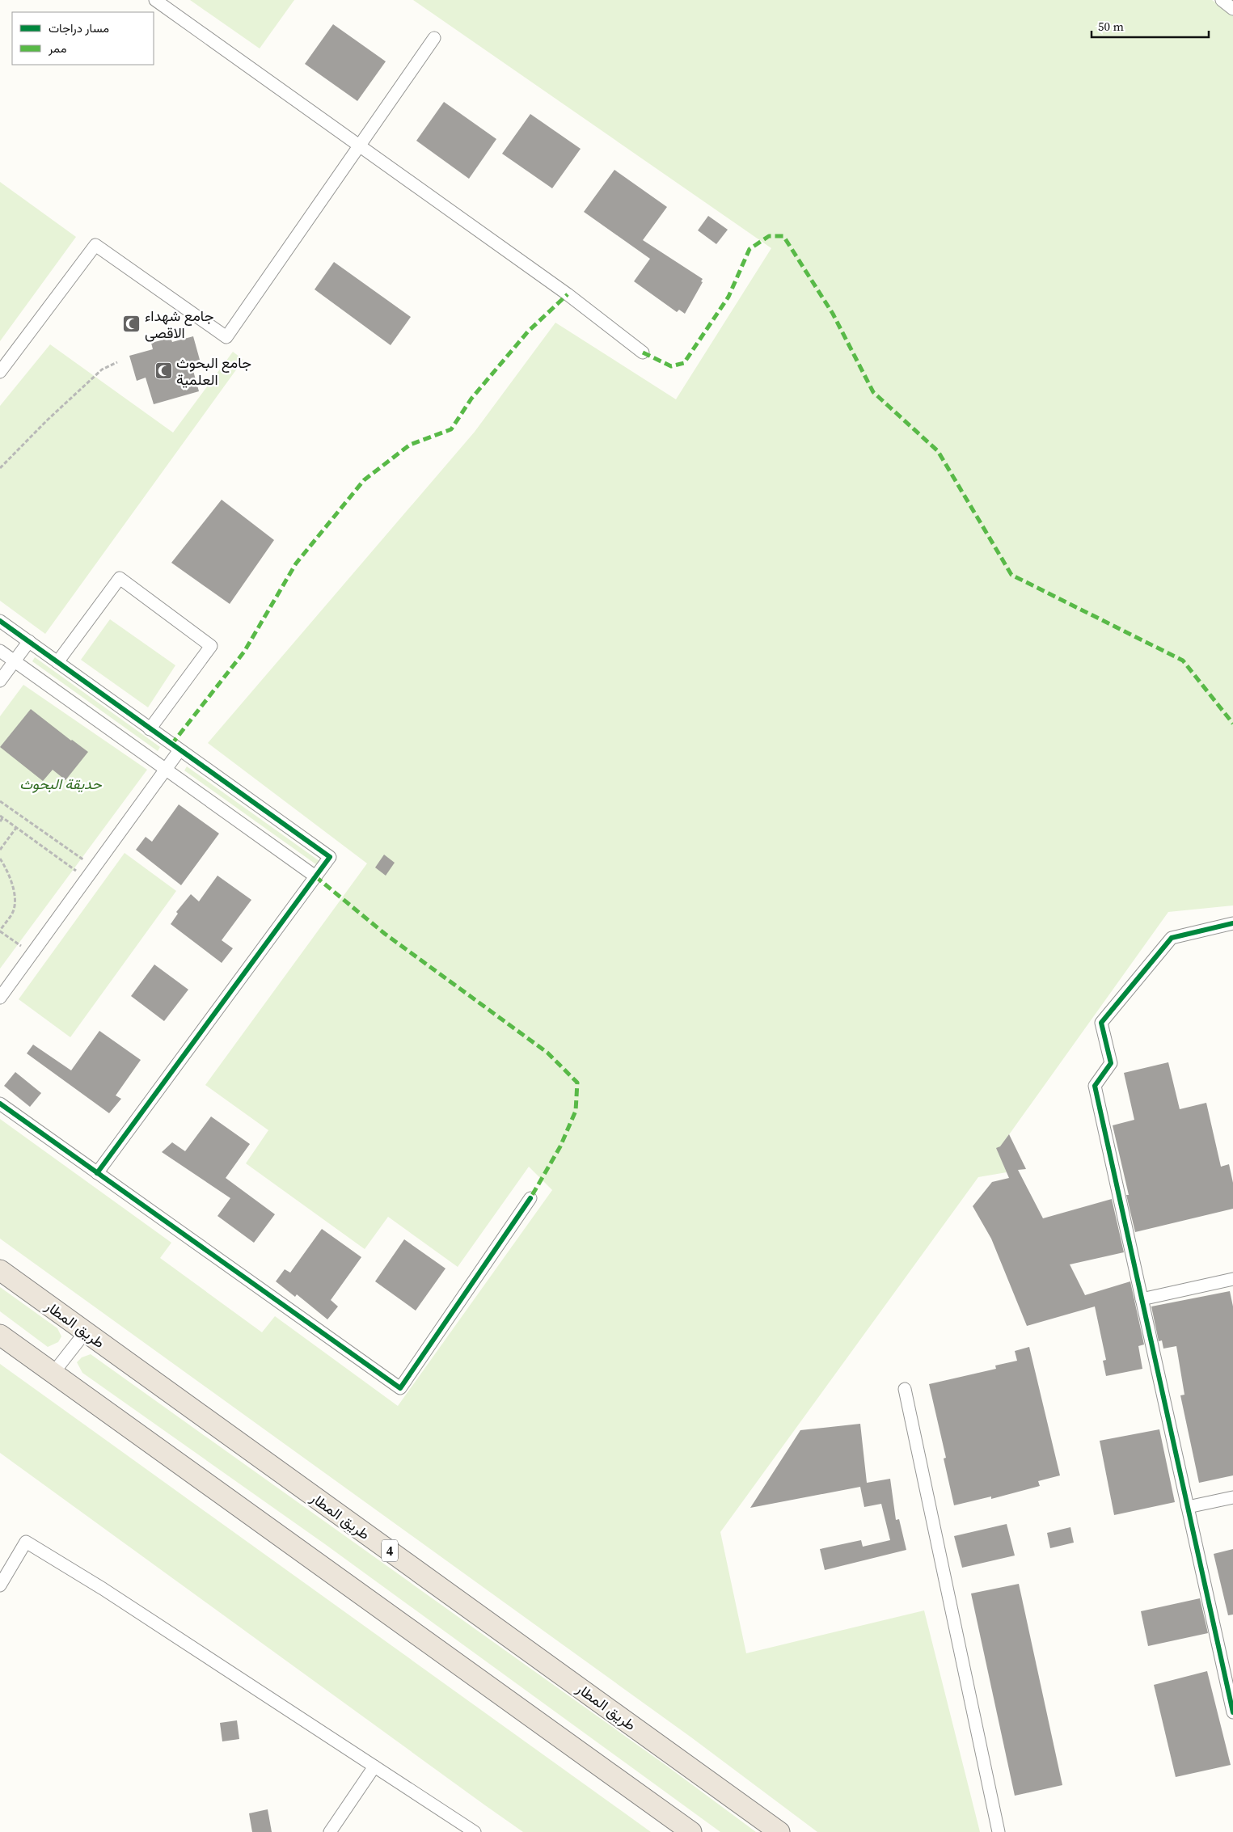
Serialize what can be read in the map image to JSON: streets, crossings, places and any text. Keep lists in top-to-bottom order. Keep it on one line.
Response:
{"streets":{"highway":["طريق المطار","4"]},"parks":["حديقة البحوث"],"places":{"mosque":["جامع شهداء الاقصى","جامع البحوث العلمية"]},"legend":["مسار دراجات","ممر"],"scale_bar":"50 m"}
